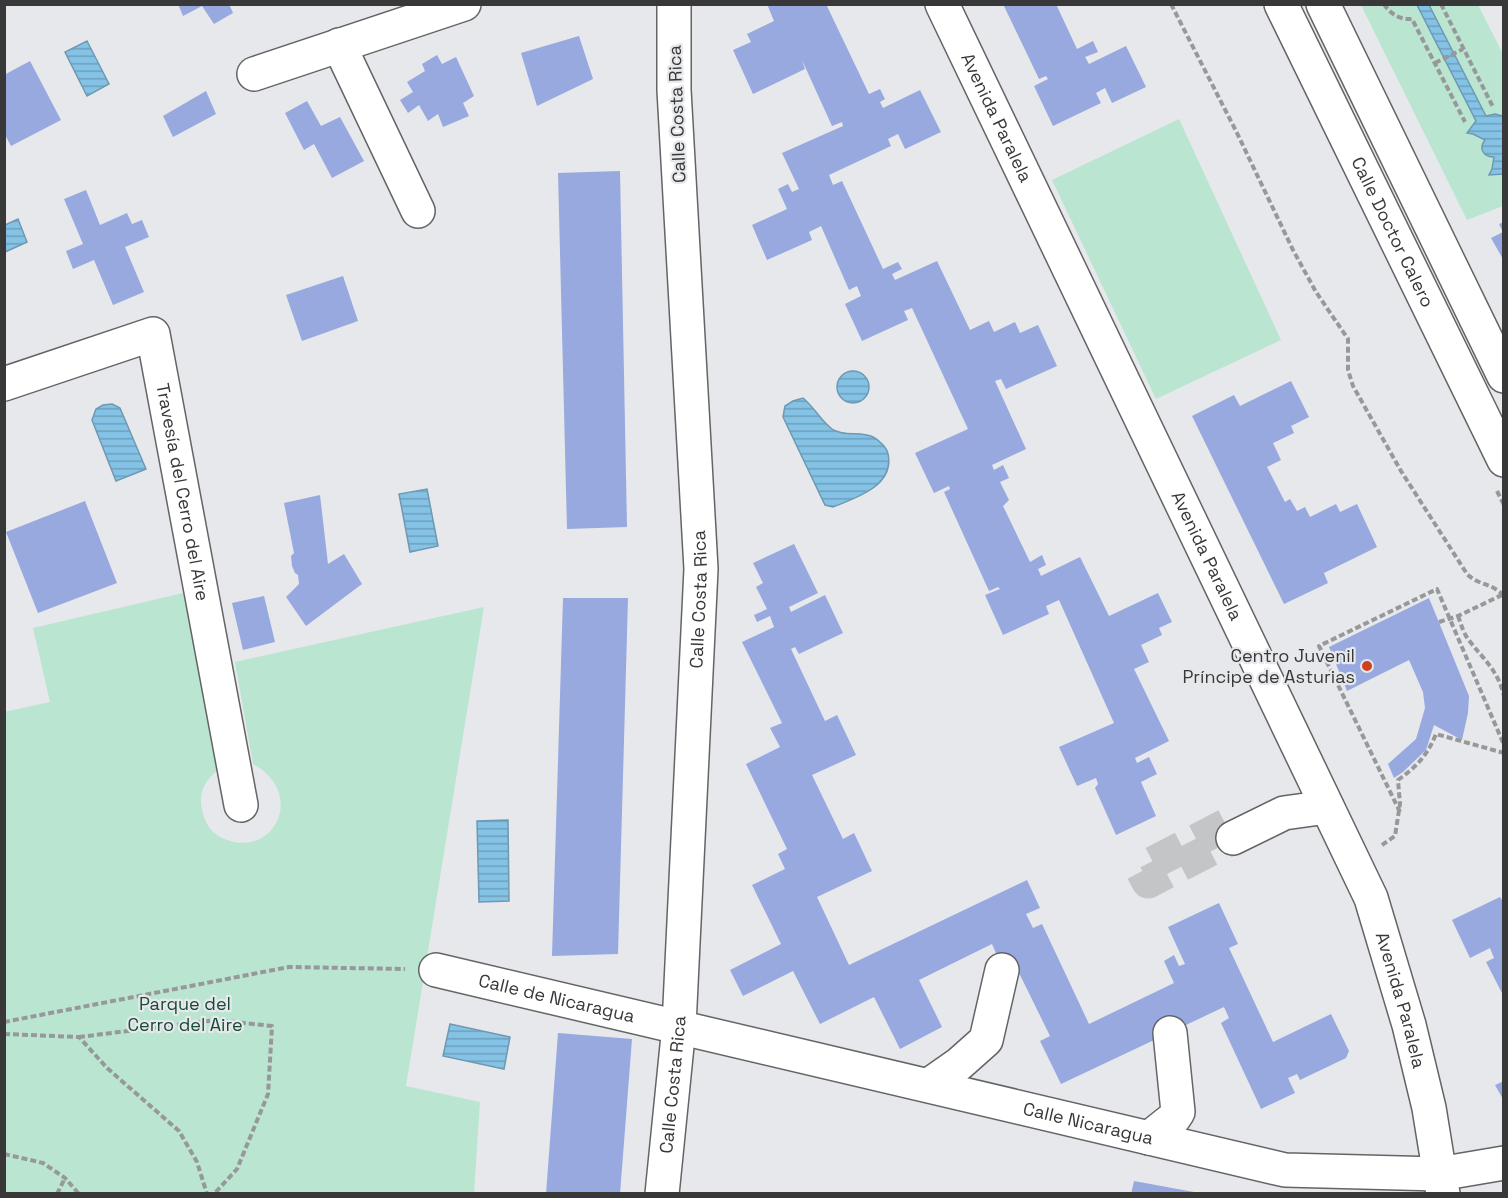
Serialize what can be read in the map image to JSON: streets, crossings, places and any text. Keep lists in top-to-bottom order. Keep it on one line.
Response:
{"streets":{"street":["Calle Costa Rica","Avenida Paralela","Calle Doctor Calero","Travesía del Cerro del Aire","Calle de Nicaragua","Calle Nicaragua"]},"crossings":[["Calle Costa Rica","Calle de Nicaragua"],["Calle Costa Rica","Calle Nicaragua"],["Avenida Paralela","Calle Nicaragua"],["Calle de Nicaragua","Calle Nicaragua"]],"parks":["Parque del Cerro del Aire"],"places":["Centro Juvenil Príncipe de Asturias"]}
